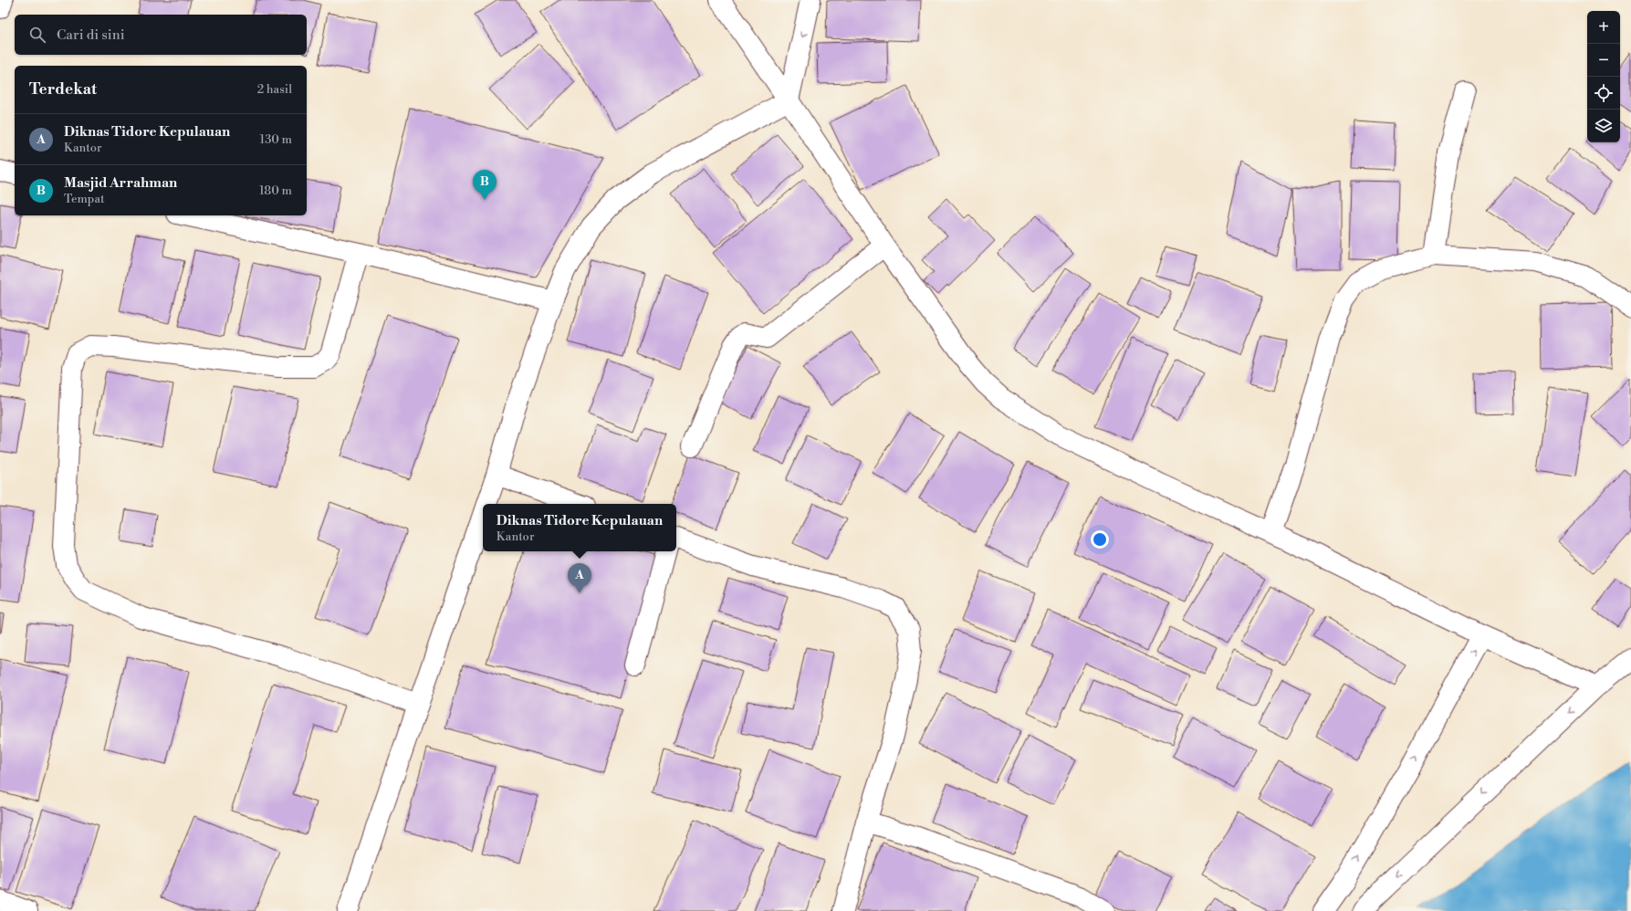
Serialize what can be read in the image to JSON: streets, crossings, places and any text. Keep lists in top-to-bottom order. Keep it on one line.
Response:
{"page":{"map_buttons":["+","−"],"search":"Cari di sini","heading":["Terdekat","2 hasil"],"list":[{"mark":"A","name":"Diknas Tidore Kepulauan","note":"Kantor","value":"130 m"},{"mark":"B","name":"Masjid Arrahman","note":"Tempat","value":"180 m"}],"pins":["B","A"],"popup":["Diknas Tidore Kepulauan","Kantor"]}}
